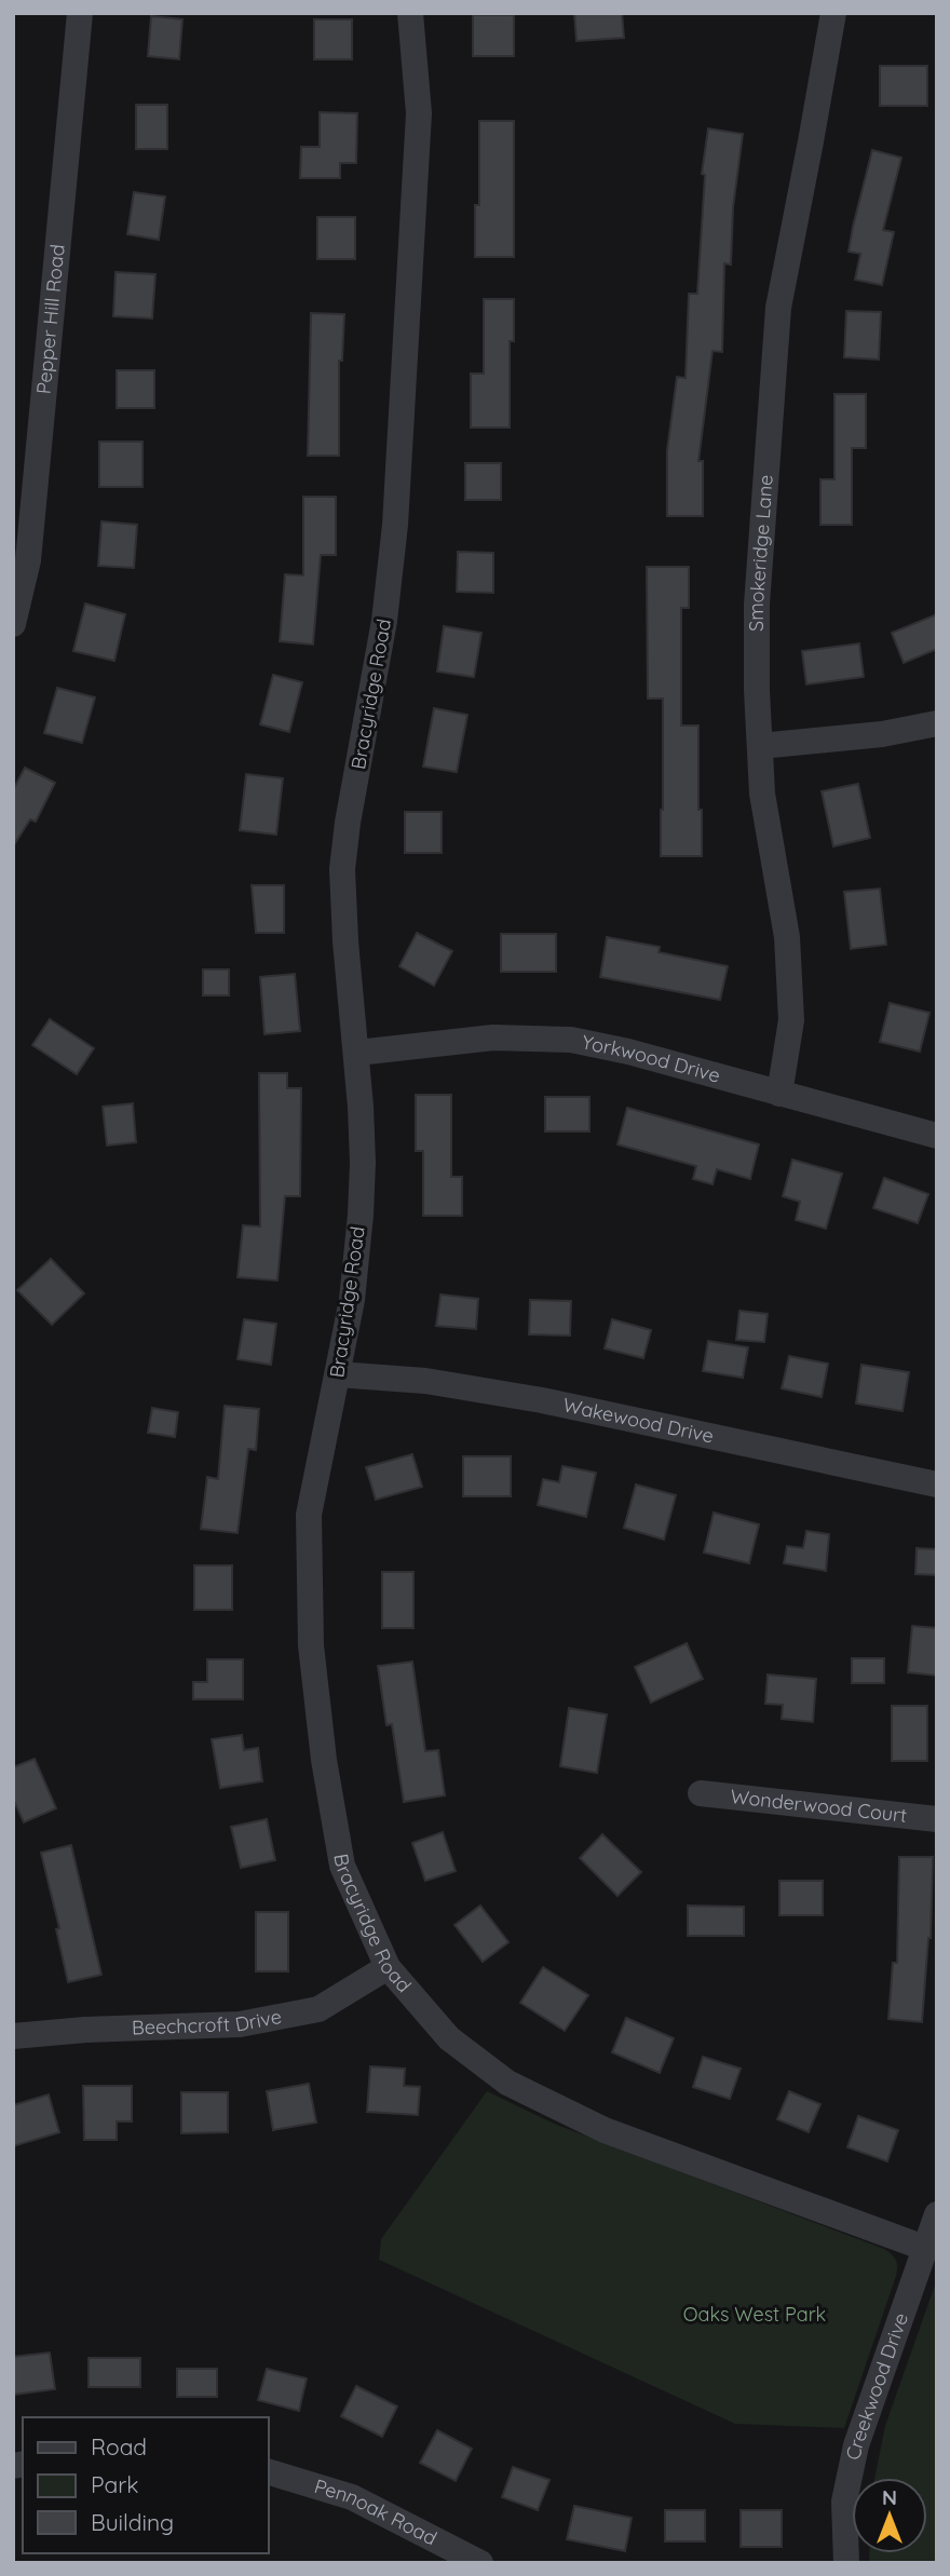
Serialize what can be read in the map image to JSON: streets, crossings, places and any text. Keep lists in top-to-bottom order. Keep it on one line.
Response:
{"streets":{"street":["Pepper Hill Road","Smokeridge Lane","Bracyridge Road","Yorkwood Drive","Wakewood Drive","Wonderwood Court","Beechcroft Drive","Creekwood Drive","Pennoak Road"]},"crossings":[["Smokeridge Lane","Yorkwood Drive"],["Bracyridge Road","Yorkwood Drive"],["Bracyridge Road","Wakewood Drive"],["Bracyridge Road","Beechcroft Drive"],["Bracyridge Road","Creekwood Drive"]],"parks":["Oaks West Park"],"legend":["Road","Park","Building"],"north":"top"}
